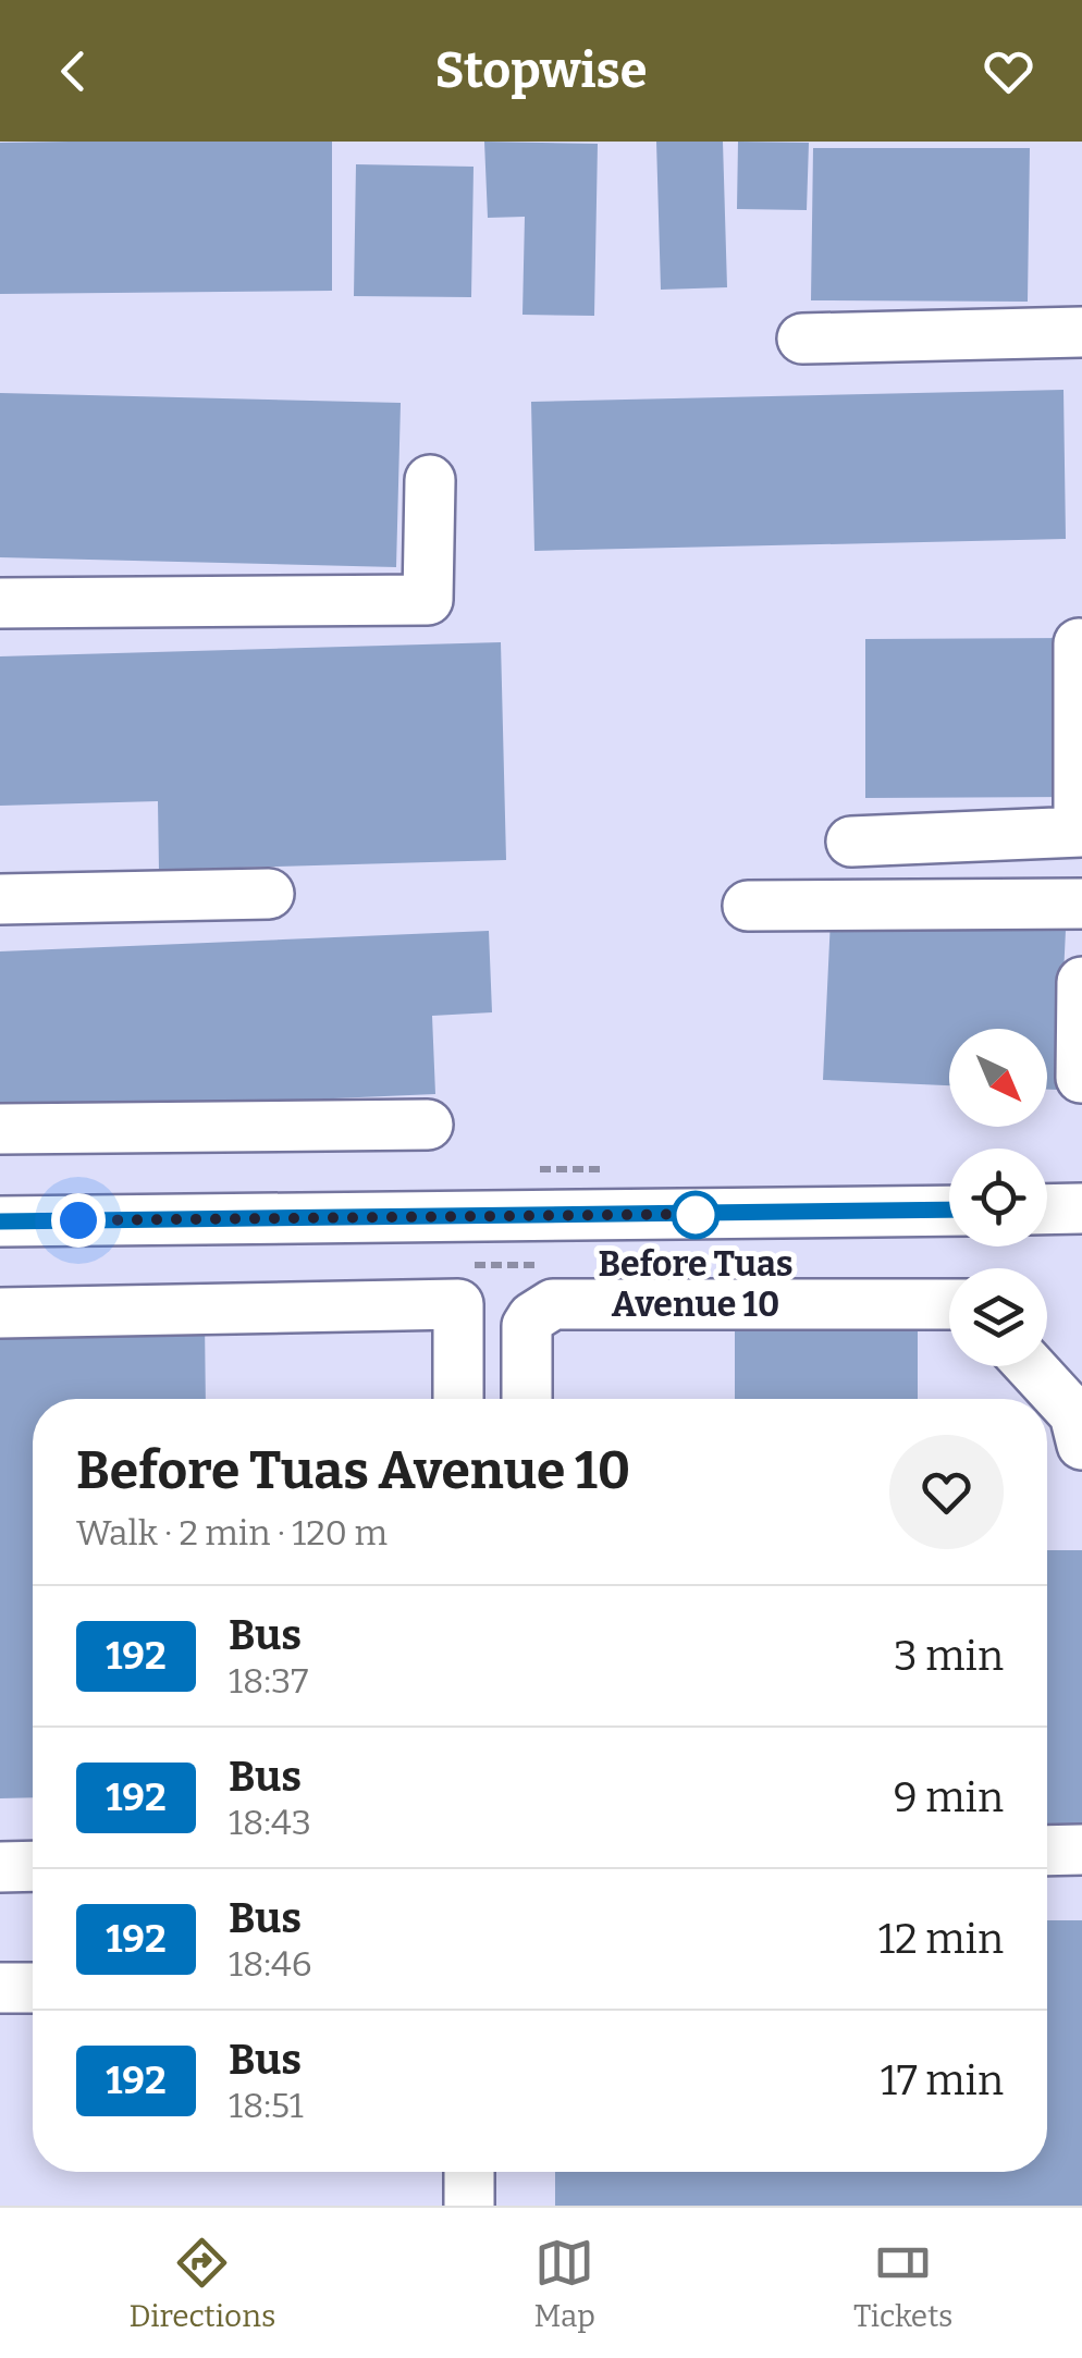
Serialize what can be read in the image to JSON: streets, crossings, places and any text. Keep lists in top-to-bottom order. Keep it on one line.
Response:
{"places":["Before Tuas Avenue 10"],"lines":["bus line 192"],"north":"bottom right","page":{"header":"Stopwise","heading":["Before Tuas Avenue 10","Walk · 2 min · 120 m"],"list":[{"mark":"192","name":"Bus","note":"18:37","value":"3 min"},{"mark":"192","name":"Bus","note":"18:43","value":"9 min"},{"mark":"192","name":"Bus","note":"18:46","value":"12 min"},{"mark":"192","name":"Bus","note":"18:51","value":"17 min"}],"tabs":["Directions","Map","Tickets"]}}
